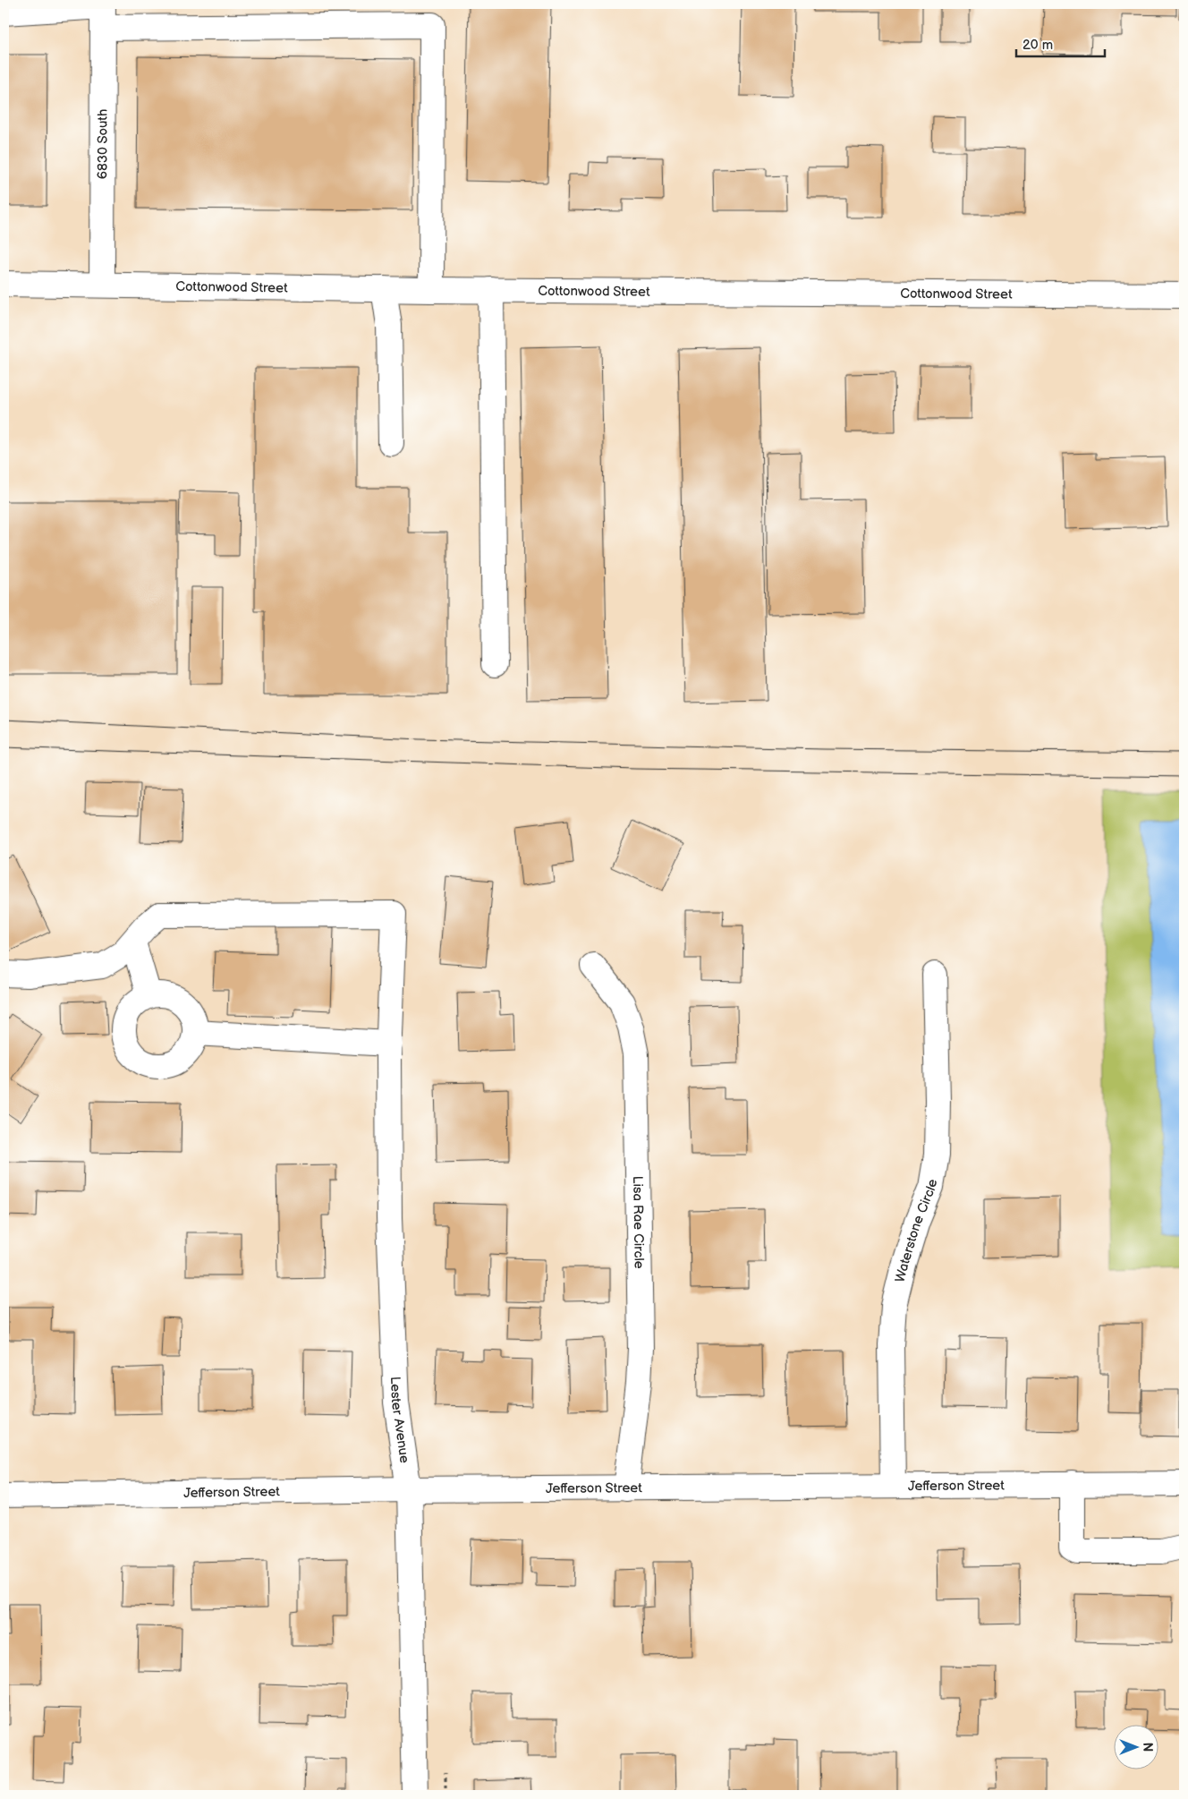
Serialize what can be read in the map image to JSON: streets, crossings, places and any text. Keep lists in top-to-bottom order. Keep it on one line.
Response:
{"streets":{"street":["6830 South","Cottonwood Street","Lisa Rae Circle","Waterstone Circle","Lester Avenue","Jefferson Street"]},"crossings":[["6830 South","Cottonwood Street"],["Lisa Rae Circle","Jefferson Street"],["Waterstone Circle","Jefferson Street"],["Lester Avenue","Jefferson Street"]],"scale_bar":"20 m","north":"right"}
